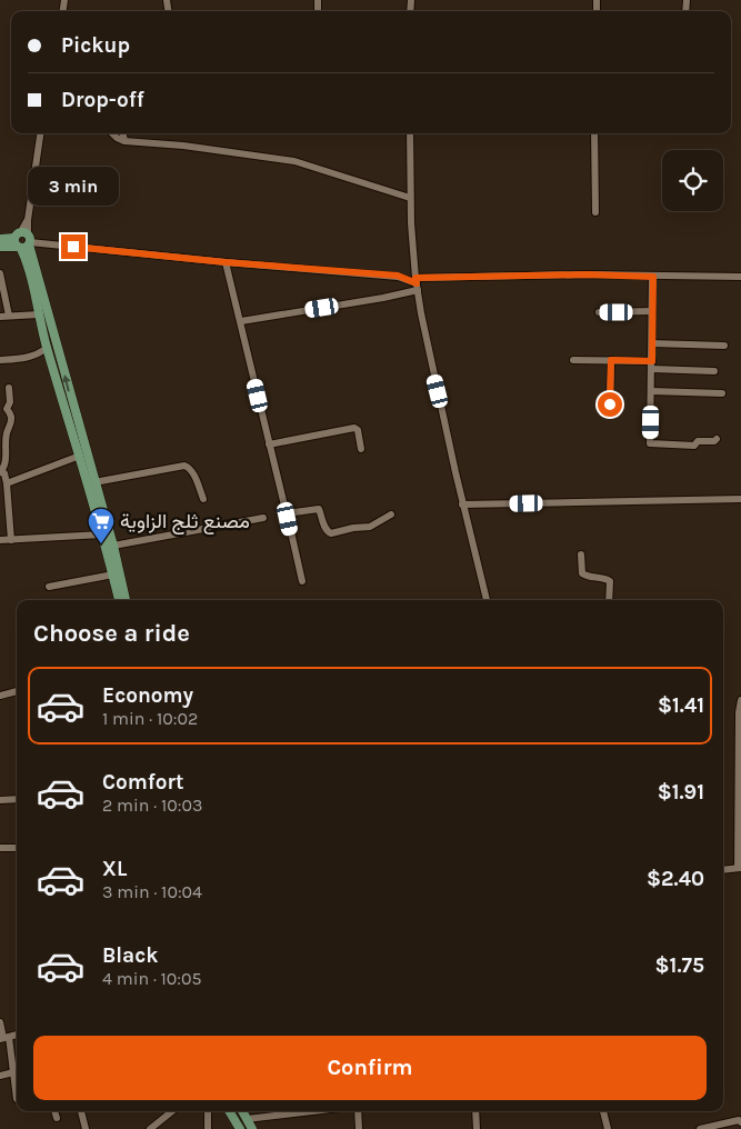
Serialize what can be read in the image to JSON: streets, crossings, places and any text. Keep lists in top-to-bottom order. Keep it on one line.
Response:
{"places":{"supermarket":["مصنع ثلج الزاوية"]},"page":{"banner":["Pickup","Drop-off"],"bubble":"3 min","heading":"Choose a ride","list":[{"name":"Economy","note":"1 min · 10:02","value":"$1.41"},{"name":"Comfort","note":"2 min · 10:03","value":"$1.91"},{"name":"XL","note":"3 min · 10:04","value":"$2.40"},{"name":"Black","note":"4 min · 10:05","value":"$1.75"}],"buttons":"Confirm"}}
